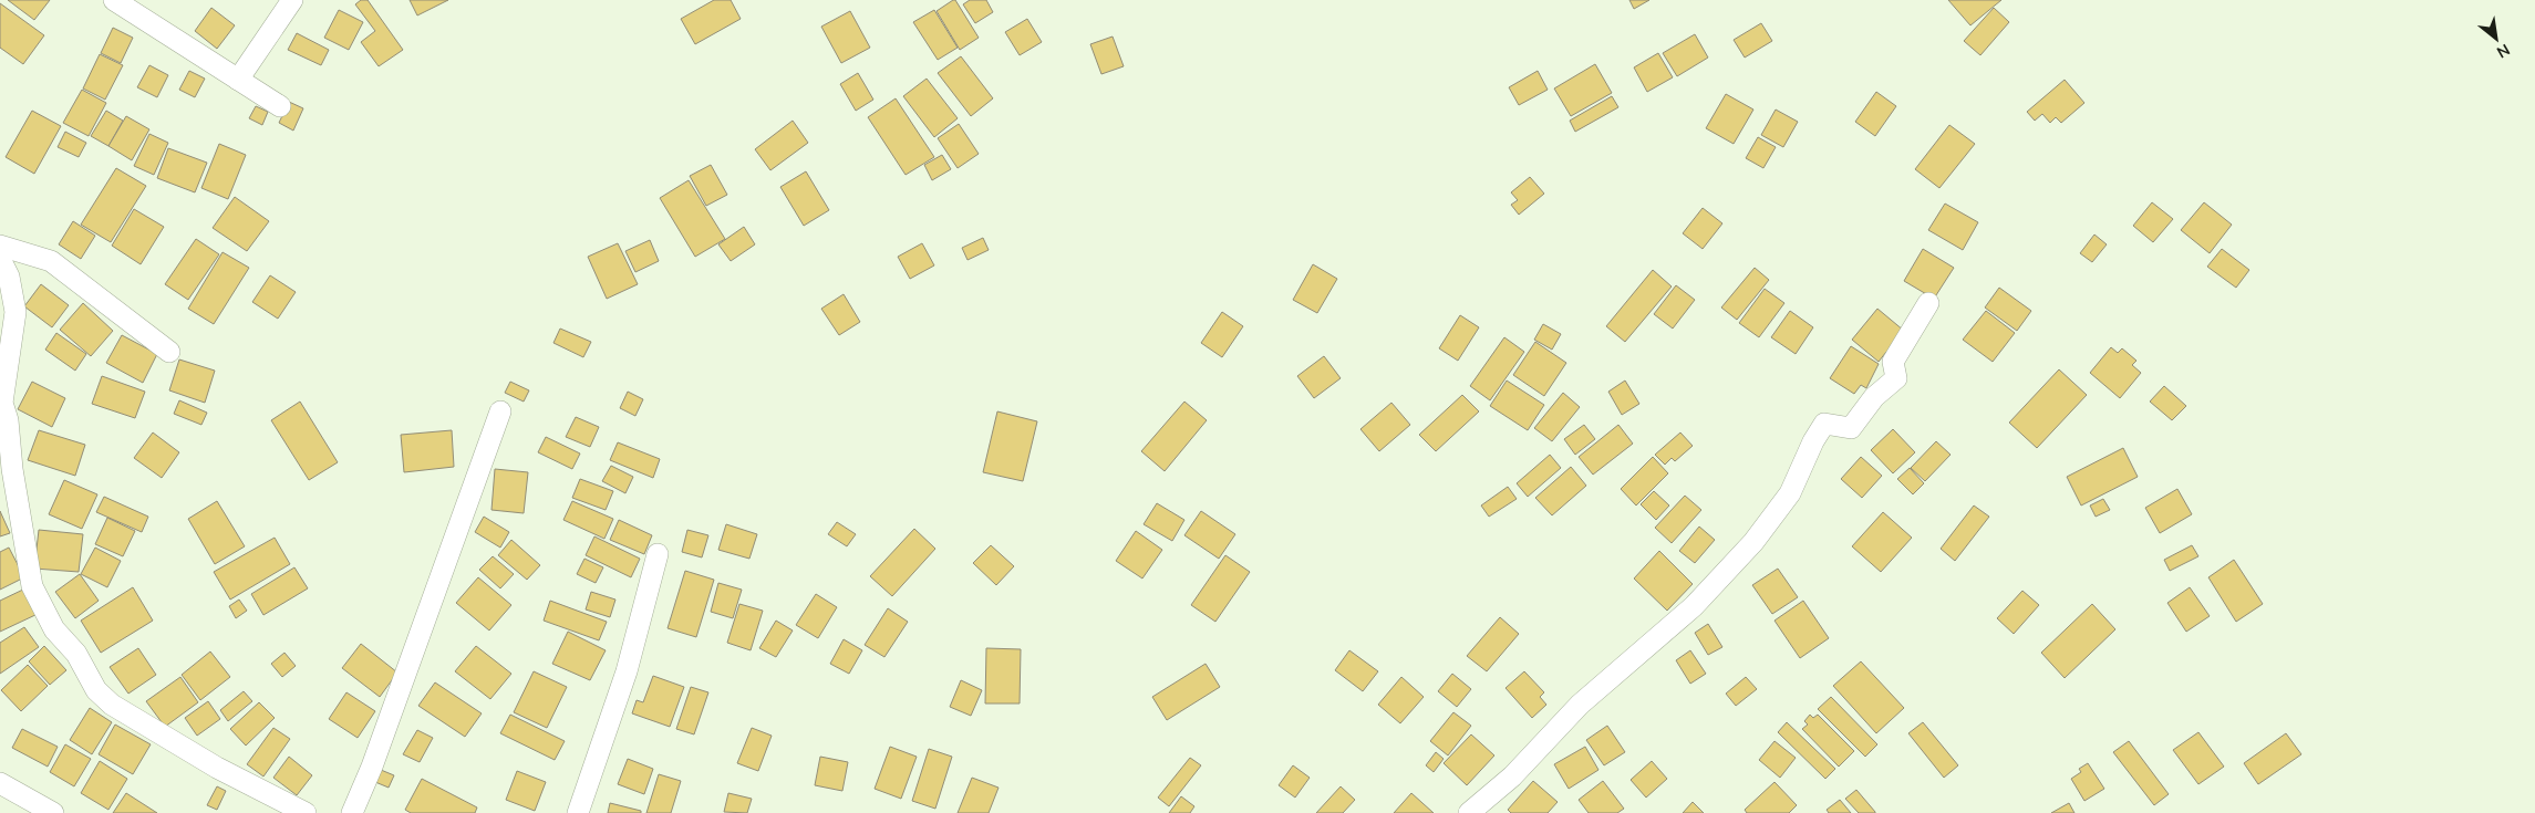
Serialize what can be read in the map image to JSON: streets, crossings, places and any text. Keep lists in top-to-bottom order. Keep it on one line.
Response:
{"north":"bottom right"}
